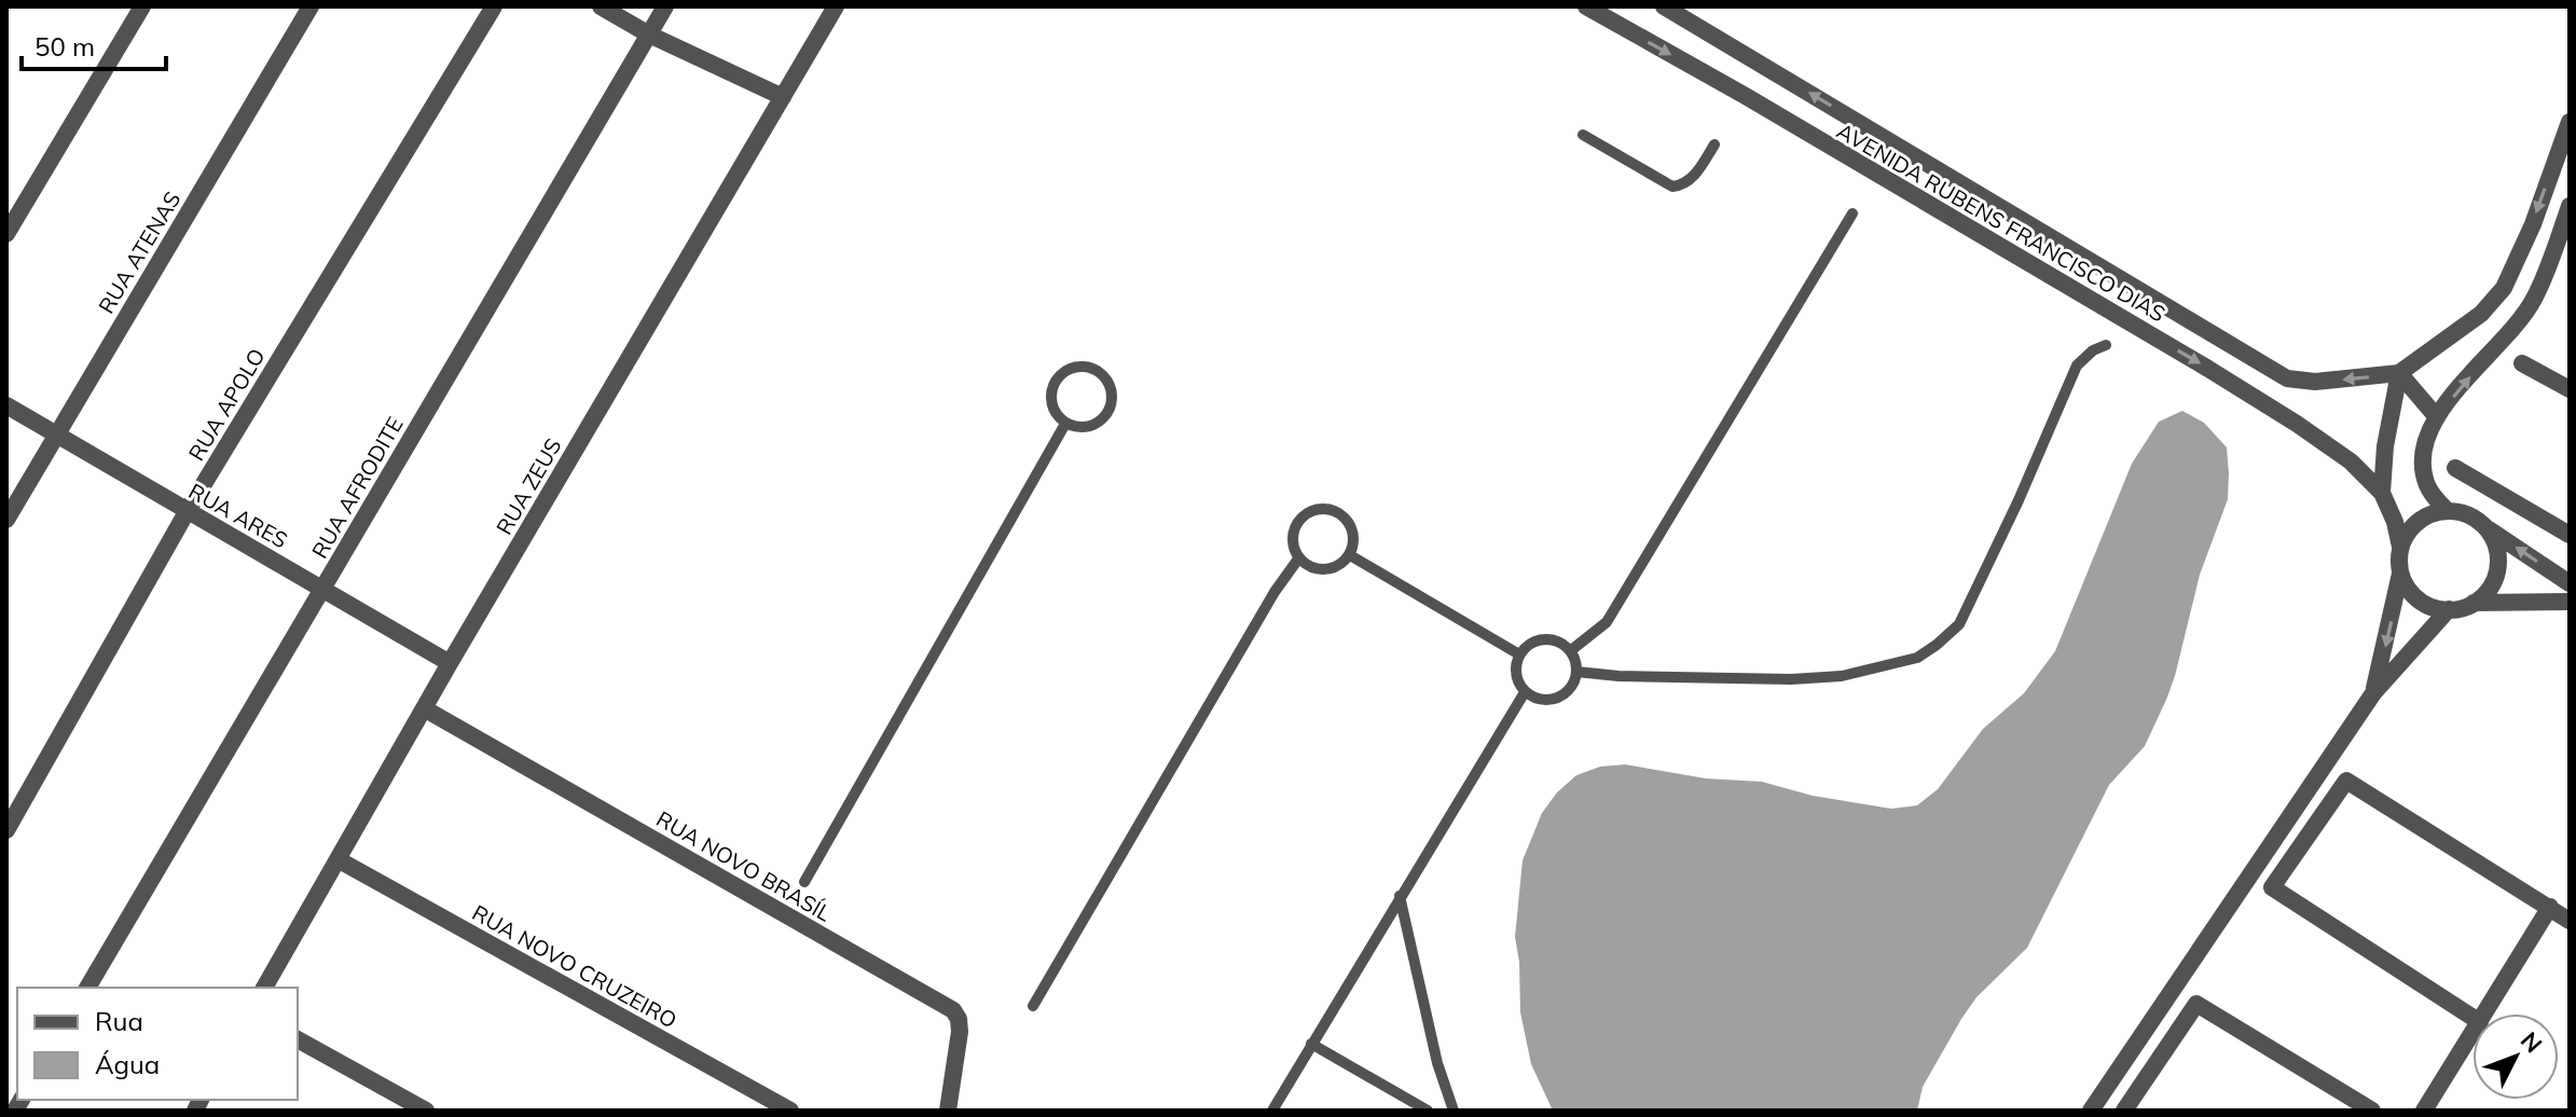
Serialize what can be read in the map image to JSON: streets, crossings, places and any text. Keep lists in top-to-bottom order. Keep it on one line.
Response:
{"streets":{"street":["AVENIDA RUBENS FRANCISCO DIAS","RUA ATENAS","RUA APOLO","RUA ZEUS","RUA AFRODITE","RUA ARES","RUA NOVO BRASÍL","RUA NOVO CRUZEIRO"]},"crossings":[["RUA ATENAS","RUA ARES"],["RUA APOLO","RUA ARES"],["RUA ZEUS","RUA ARES"],["RUA ZEUS","RUA NOVO BRASÍL"],["RUA ZEUS","RUA NOVO CRUZEIRO"],["RUA AFRODITE","RUA ARES"]],"legend":["Rua","Água"],"scale_bar":"50 m","north":"top right"}
